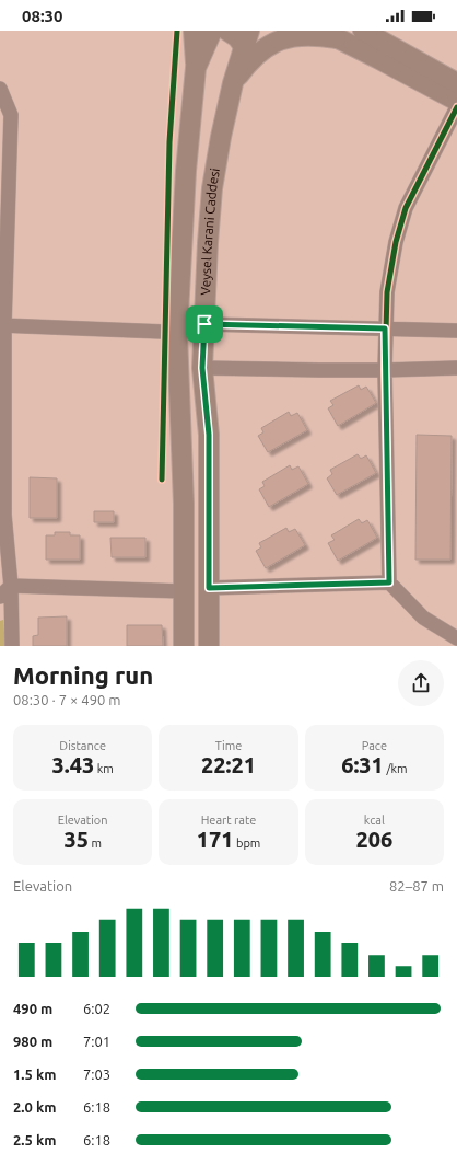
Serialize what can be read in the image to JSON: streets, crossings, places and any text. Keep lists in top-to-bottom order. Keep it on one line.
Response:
{"streets":{"main road":["Veysel Karani Caddesi"]},"page":{"status":"08:30","heading":["Morning run","08:30 · 7 × 490 m"],"stats":[["Distance","3.43 km"],["Time","22:21"],["Pace","6:31 /km"],["Elevation","35 m"],["Heart rate","171 bpm"],["kcal","206"]],"chart":["Elevation","82–87 m"],"list":[{"name":"490 m","note":"6:02"},{"name":"980 m","note":"7:01"},{"name":"1.5 km","note":"7:03"},{"name":"2.0 km","note":"6:18"},{"name":"2.5 km","note":"6:18"}]}}
